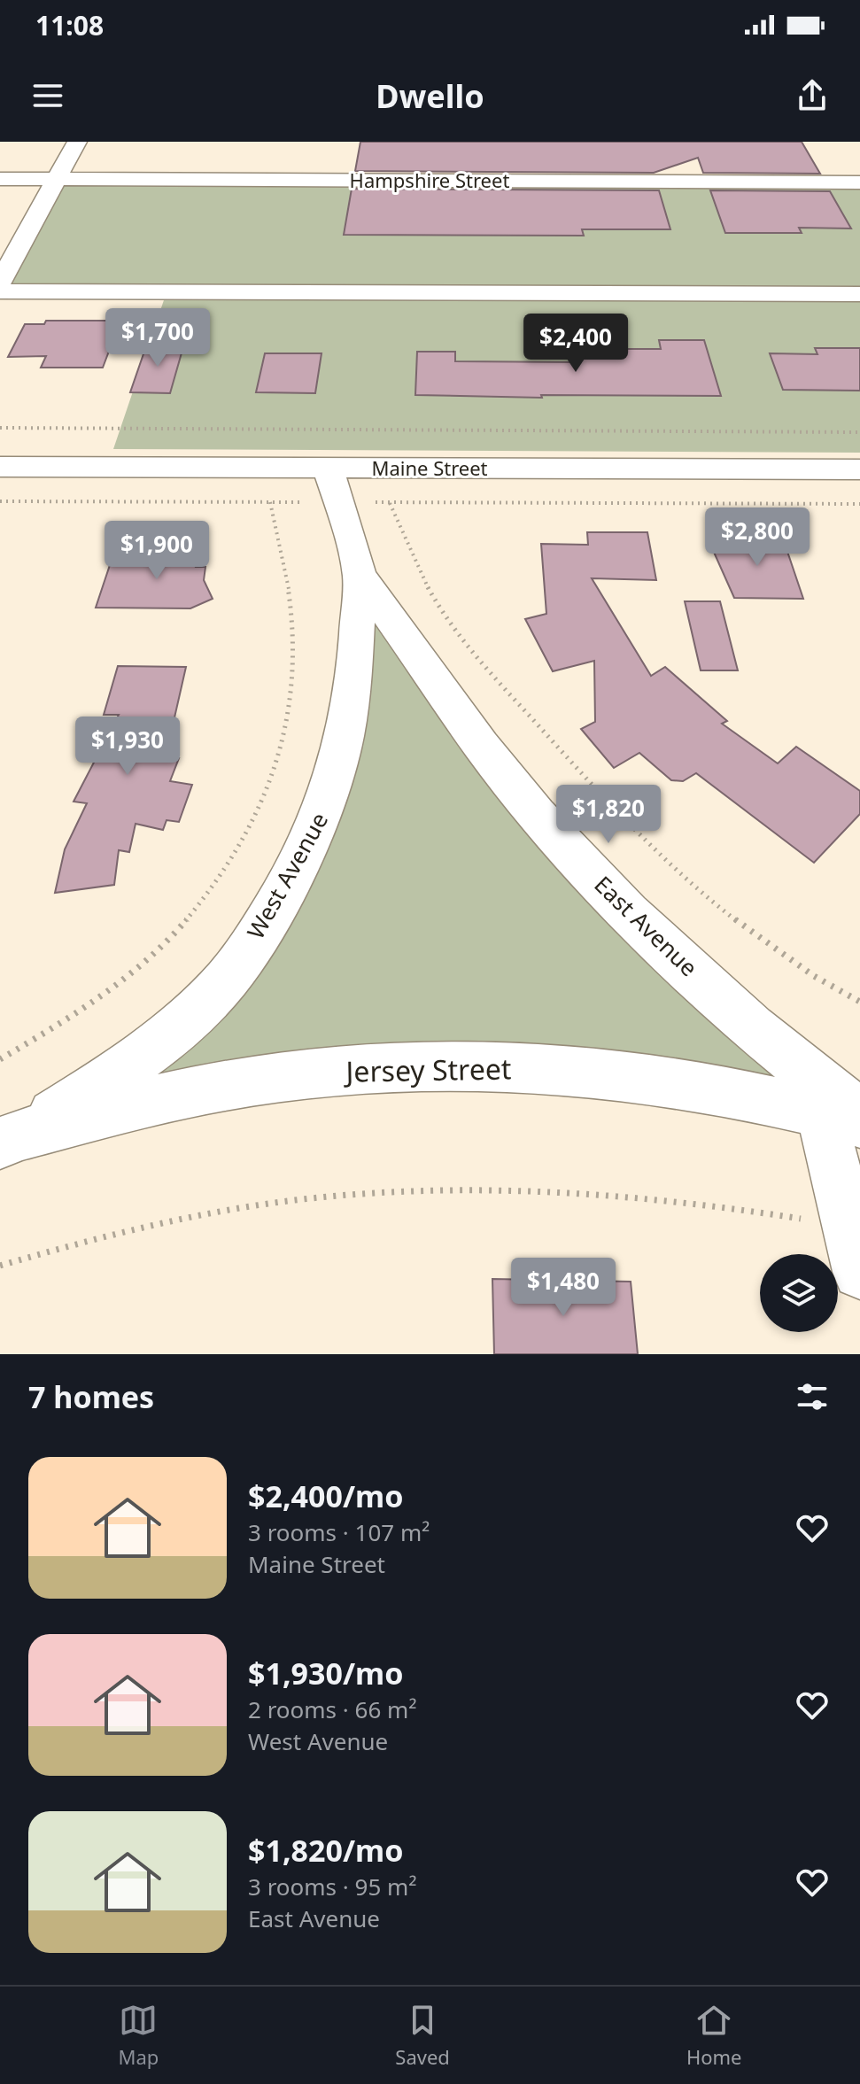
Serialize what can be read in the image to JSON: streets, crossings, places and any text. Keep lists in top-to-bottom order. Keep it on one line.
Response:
{"streets":{"street":["Hampshire Street","Maine Street","West Avenue","East Avenue","Jersey Street"]},"crossings":[["Maine Street","West Avenue"],["West Avenue","East Avenue"],["West Avenue","Jersey Street"],["East Avenue","Jersey Street"]],"page":{"status":"11:08","header":"Dwello","price":["$1,700","$2,400","$2,800","$1,900","$1,930","$1,820","$1,480"],"heading":"7 homes","list":[{"name":"$2,400/mo","note":"3 rooms · 107 m² · Maine Street"},{"name":"$1,930/mo","note":"2 rooms · 66 m² · West Avenue"},{"name":"$1,820/mo","note":"3 rooms · 95 m² · East Avenue"}],"tabs":["Map","Saved","Home"]}}
